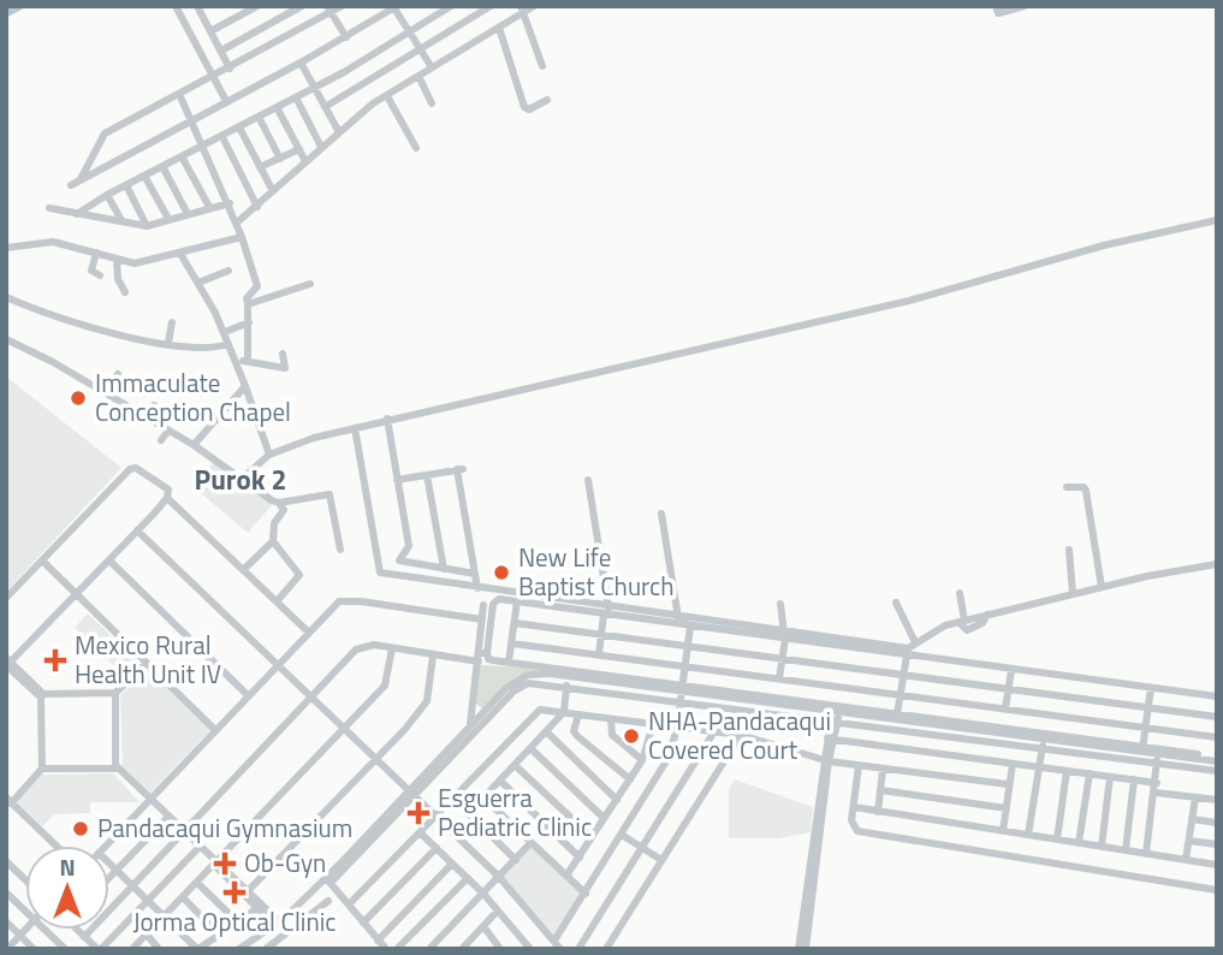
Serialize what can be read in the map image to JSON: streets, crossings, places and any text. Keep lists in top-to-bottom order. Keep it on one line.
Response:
{"districts":["Purok 2"],"places":{"other":["Immaculate Conception Chapel","New Life Baptist Church","NHA-Pandacaqui Covered Court","Pandacaqui Gymnasium"],"health":["Mexico Rural Health Unit IV","Esguerra Pediatric Clinic","Ob-Gyn","Jorma Optical Clinic"]},"north":"top"}
